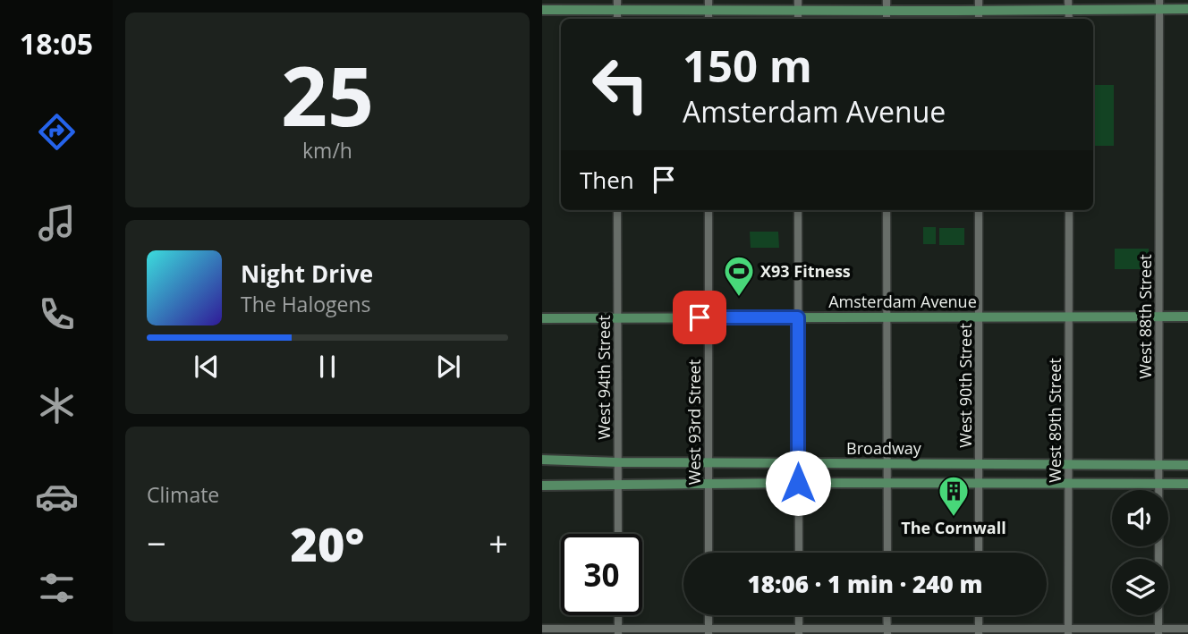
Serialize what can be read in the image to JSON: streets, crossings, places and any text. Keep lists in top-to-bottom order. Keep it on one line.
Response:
{"streets":{"main road":["Amsterdam Avenue","Broadway"],"street":["West 88th Street","West 94th Street","West 90th Street","West 89th Street","West 93rd Street"]},"crossings":[["Amsterdam Avenue","West 88th Street"],["Amsterdam Avenue","West 94th Street"],["Amsterdam Avenue","West 90th Street"],["Amsterdam Avenue","West 89th Street"],["Amsterdam Avenue","West 93rd Street"],["West 88th Street","Broadway"],["West 94th Street","Broadway"],["West 90th Street","Broadway"],["West 89th Street","Broadway"],["West 93rd Street","Broadway"]],"places":{"sports":["X93 Fitness"],"building":["The Cornwall"]},"page":{"tabs":"18:05","tile":[["25","km/h"],"Climate"],"turn":["150 m","Amsterdam Avenue"],"then":"Then","song":["Night Drive","The Halogens"],"heat":["−","20°","+"],"limit":"30","trip":"18:06 · 1 min · 240 m"}}
